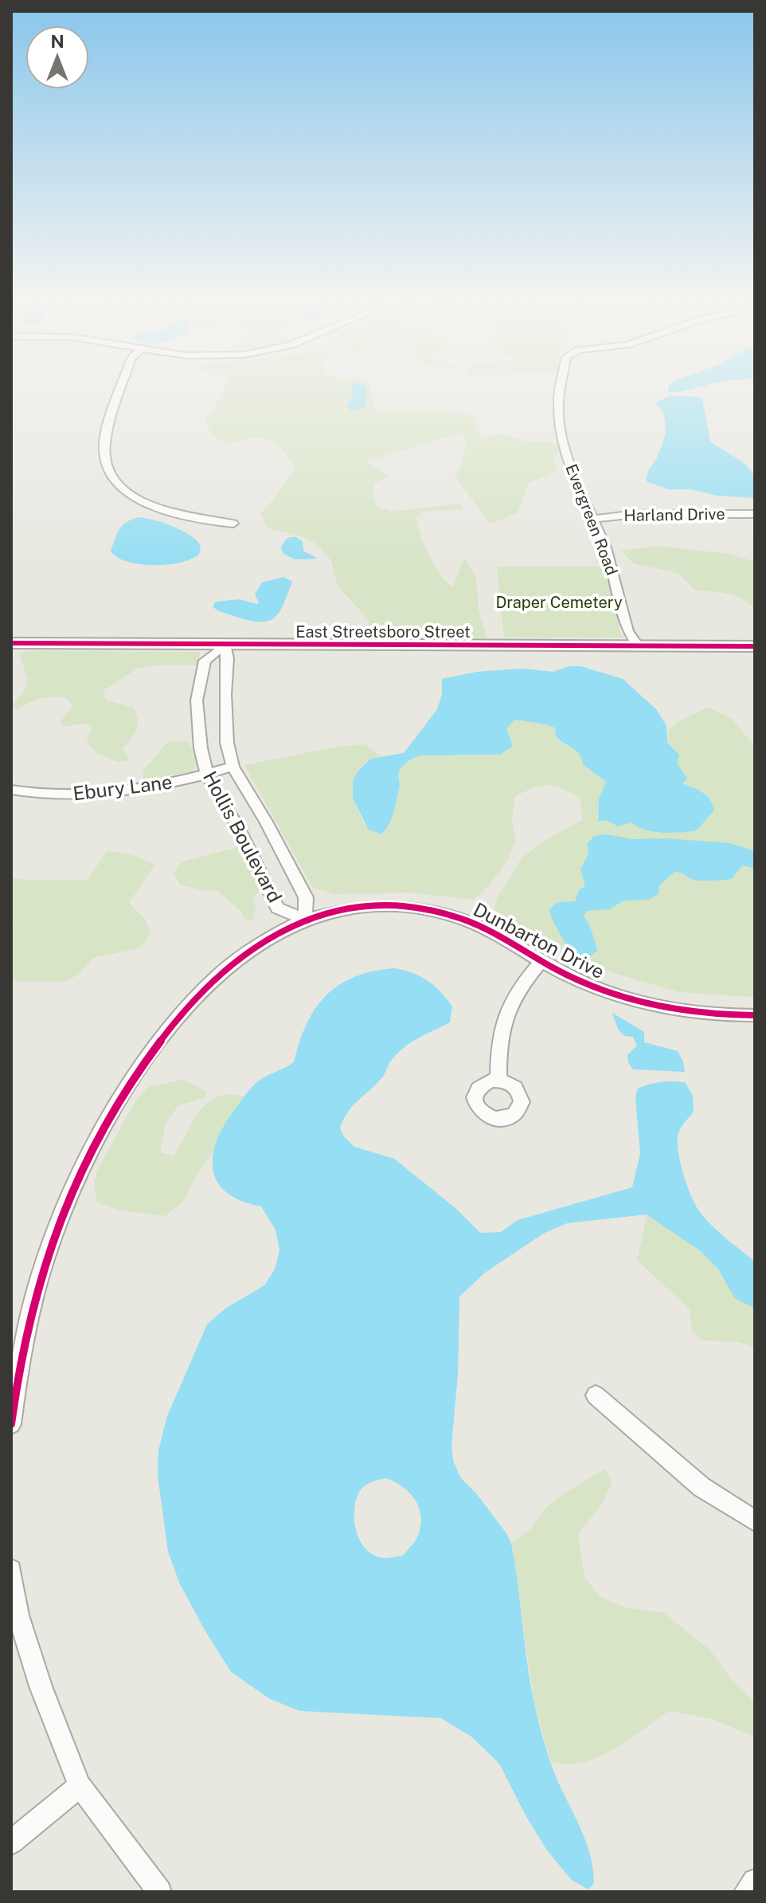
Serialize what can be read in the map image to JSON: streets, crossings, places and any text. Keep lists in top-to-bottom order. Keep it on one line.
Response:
{"streets":{"main road":["East Streetsboro Street"],"street":["Harland Drive","Evergreen Road","Ebury Lane","Hollis Boulevard","Dunbarton Drive"]},"crossings":[["Harland Drive","Evergreen Road"],["Evergreen Road","East Streetsboro Street"],["East Streetsboro Street","Hollis Boulevard"],["Ebury Lane","Hollis Boulevard"],["Hollis Boulevard","Dunbarton Drive"]],"parks":["Draper Cemetery"],"north":"top"}
